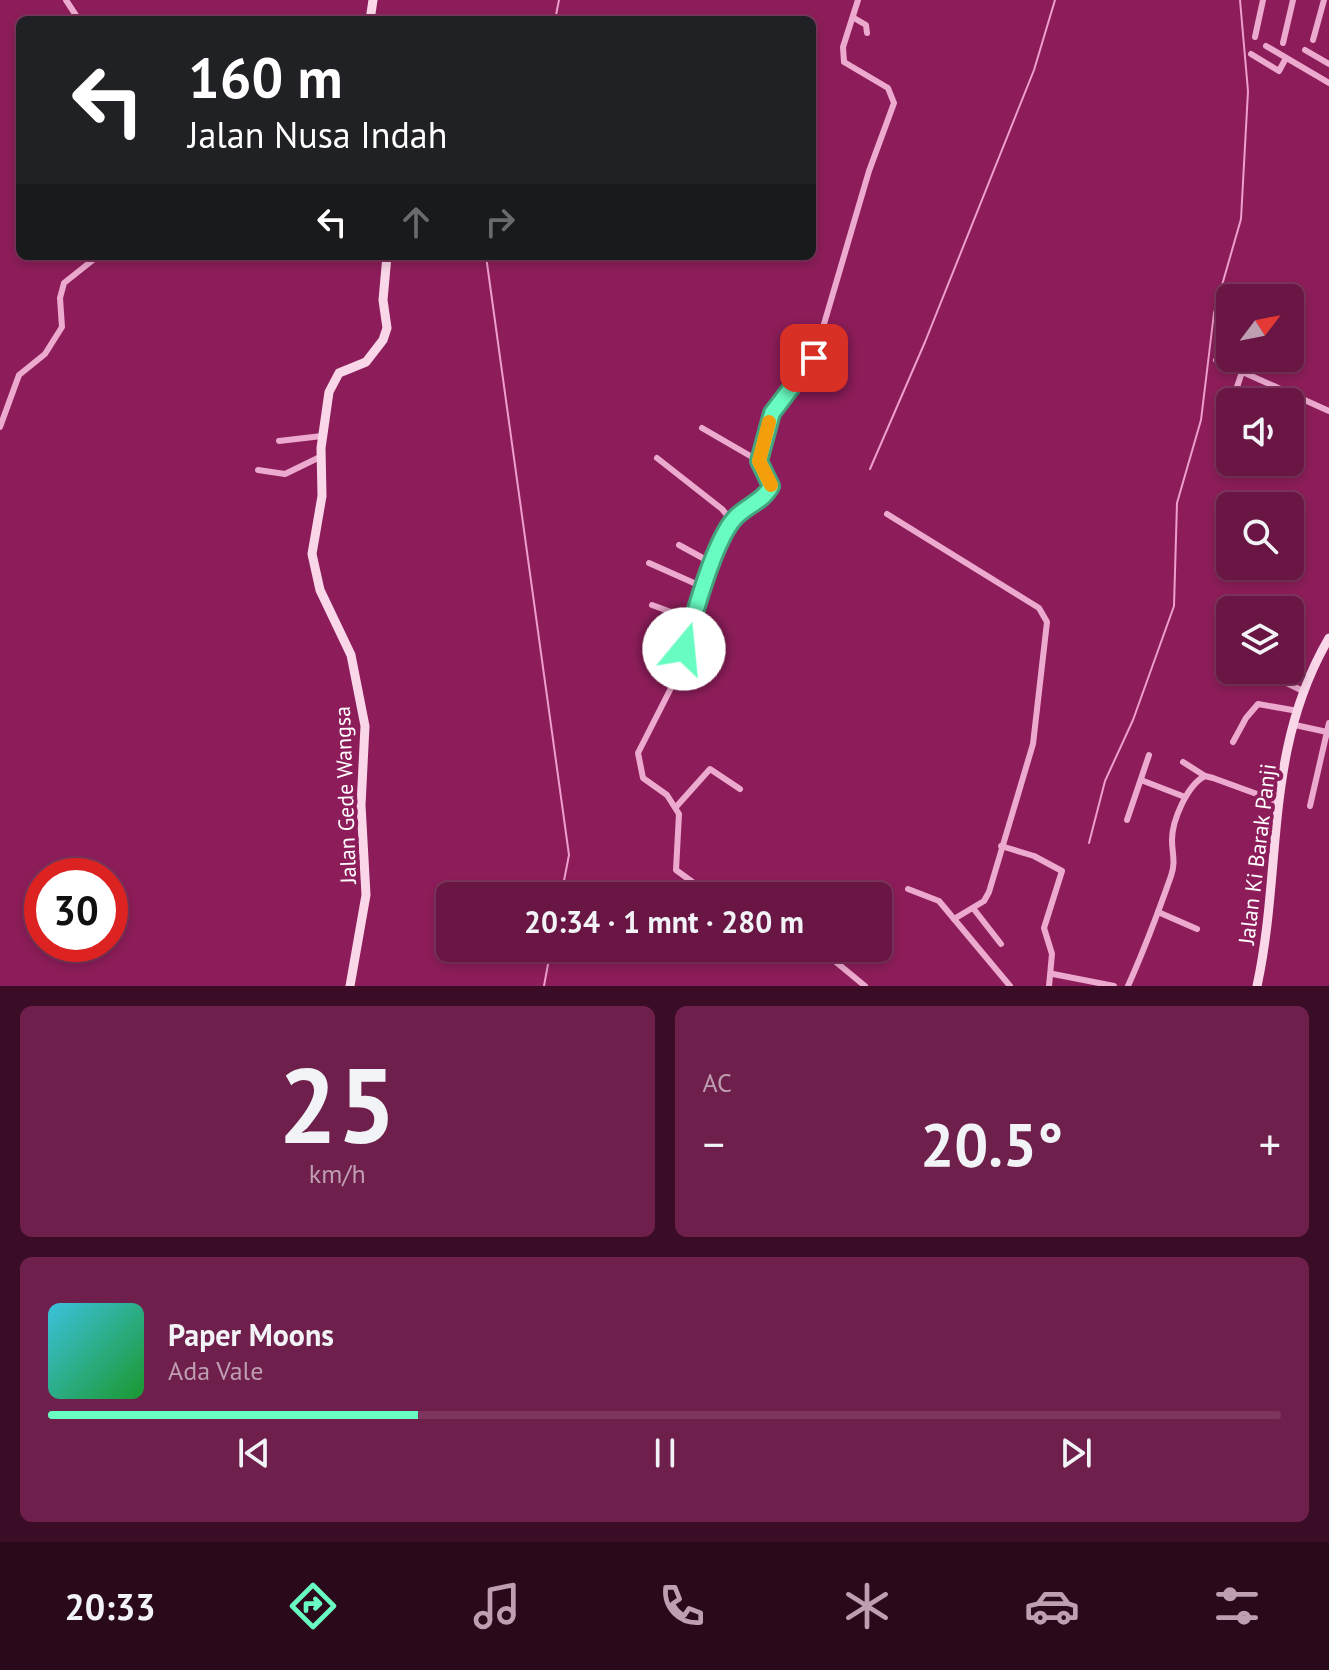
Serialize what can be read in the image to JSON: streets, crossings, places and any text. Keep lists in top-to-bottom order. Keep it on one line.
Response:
{"streets":{"street":["Jalan Gede Wangsa","Jalan Ki Barak Panji"]},"north":"top right","page":{"turn":["160 m","Jalan Nusa Indah"],"limit":"30","trip":"20:34 · 1 mnt · 280 m","tile":[["25","km/h"],"AC"],"heat":["−","20.5°","+"],"song":["Paper Moons","Ada Vale"],"tabs":"20:33"}}
